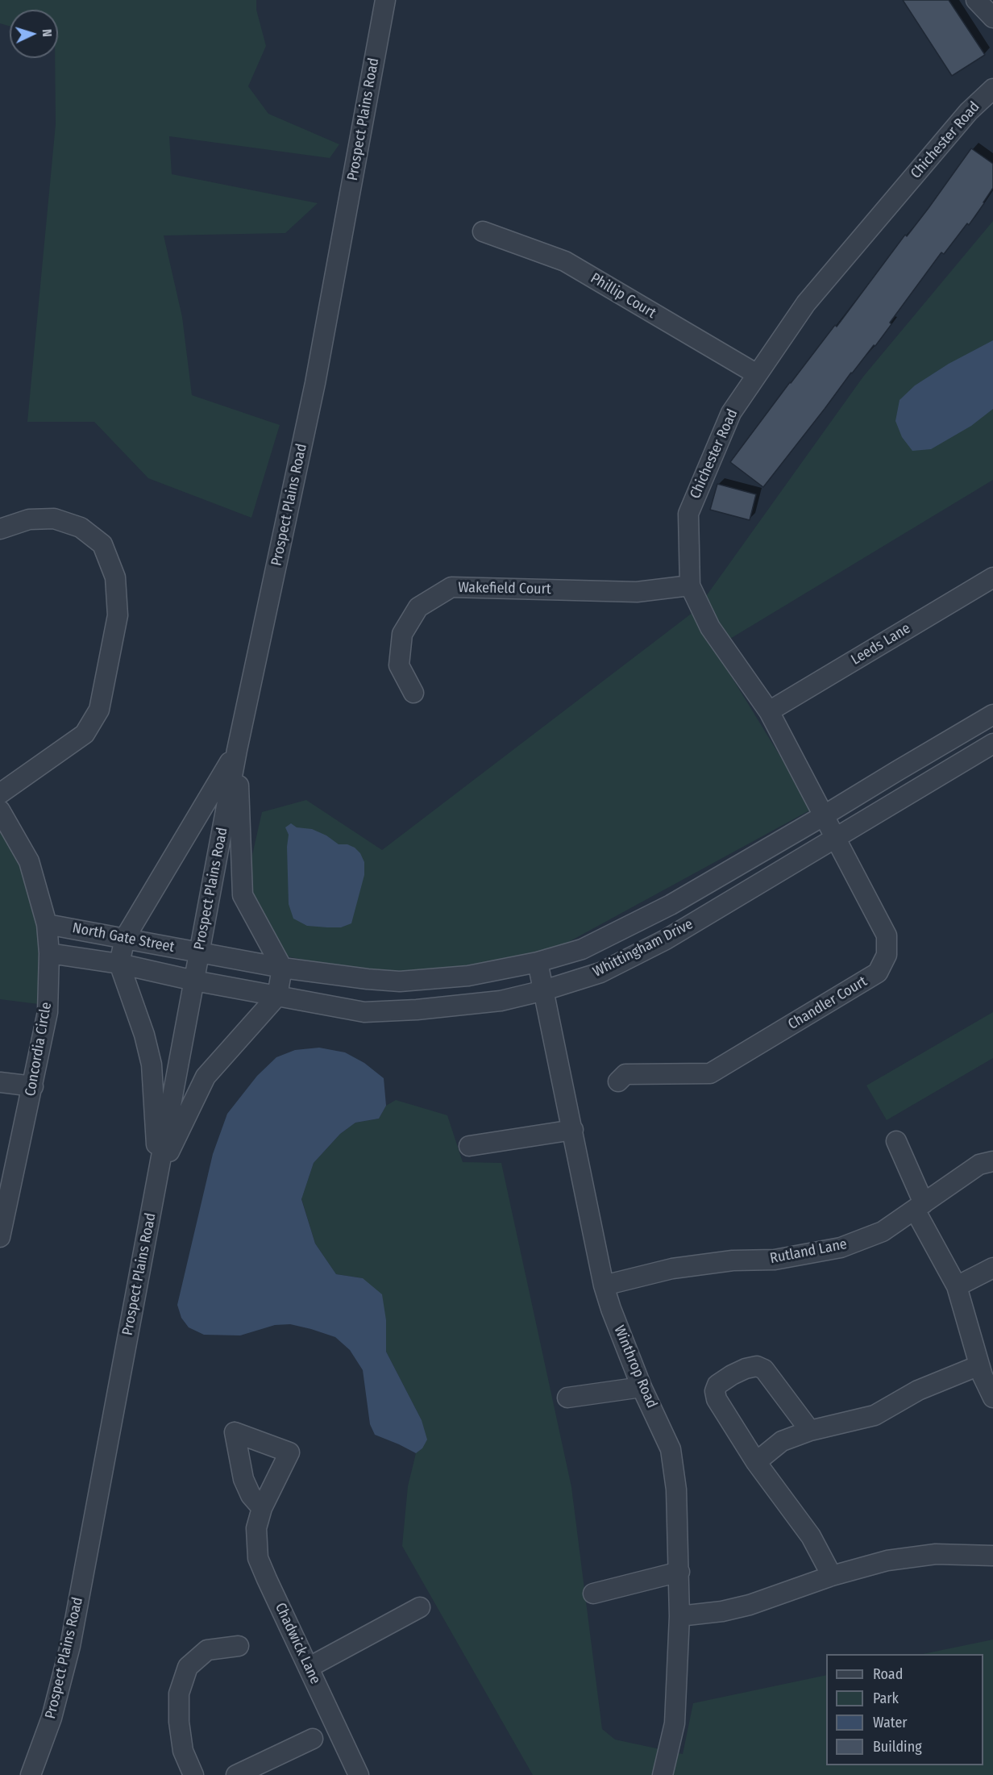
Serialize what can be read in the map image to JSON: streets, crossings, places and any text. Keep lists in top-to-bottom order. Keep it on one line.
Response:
{"streets":{"street":["Prospect Plains Road","Chichester Road","Phillip Court","Wakefield Court","Leeds Lane","North Gate Street","Whittingham Drive","Chandler Court","Concordia Circle","Rutland Lane","Winthrop Road","Chadwick Lane"]},"crossings":[["Prospect Plains Road","North Gate Street"],["Prospect Plains Road","Whittingham Drive"],["Chichester Road","Phillip Court"],["Chichester Road","Wakefield Court"],["Chichester Road","Leeds Lane"],["Chichester Road","Whittingham Drive"],["Chichester Road","Chandler Court"],["North Gate Street","Whittingham Drive"],["North Gate Street","Concordia Circle"],["Whittingham Drive","Chandler Court"],["Whittingham Drive","Winthrop Road"],["Rutland Lane","Winthrop Road"]],"legend":["Road","Park","Water","Building"],"north":"right"}
